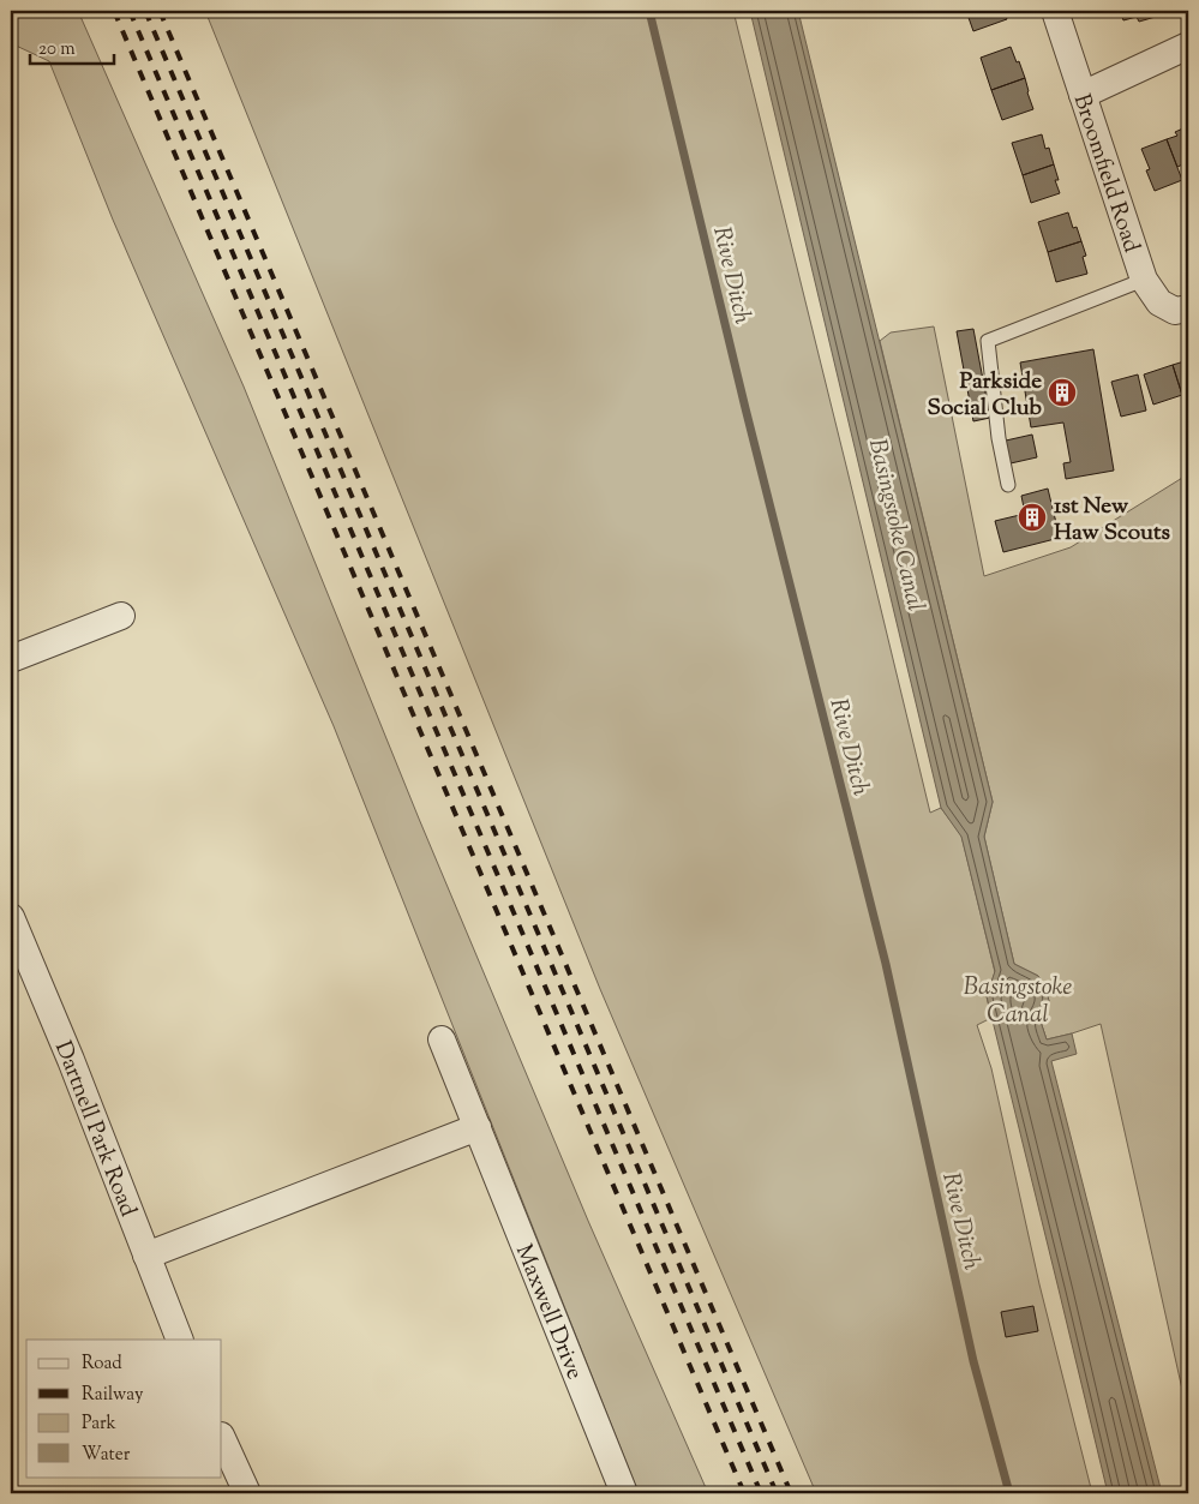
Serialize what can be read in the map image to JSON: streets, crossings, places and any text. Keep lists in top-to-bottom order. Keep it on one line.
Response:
{"streets":{"street":["Broomfield Road","Dartnell Park Road","Maxwell Drive"]},"water":["Rive Ditch","Basingstoke Canal"],"places":{"building":["Parkside Social Club","1st New Haw Scouts"]},"legend":["Road","Railway","Park","Water"],"scale_bar":"20 m"}
